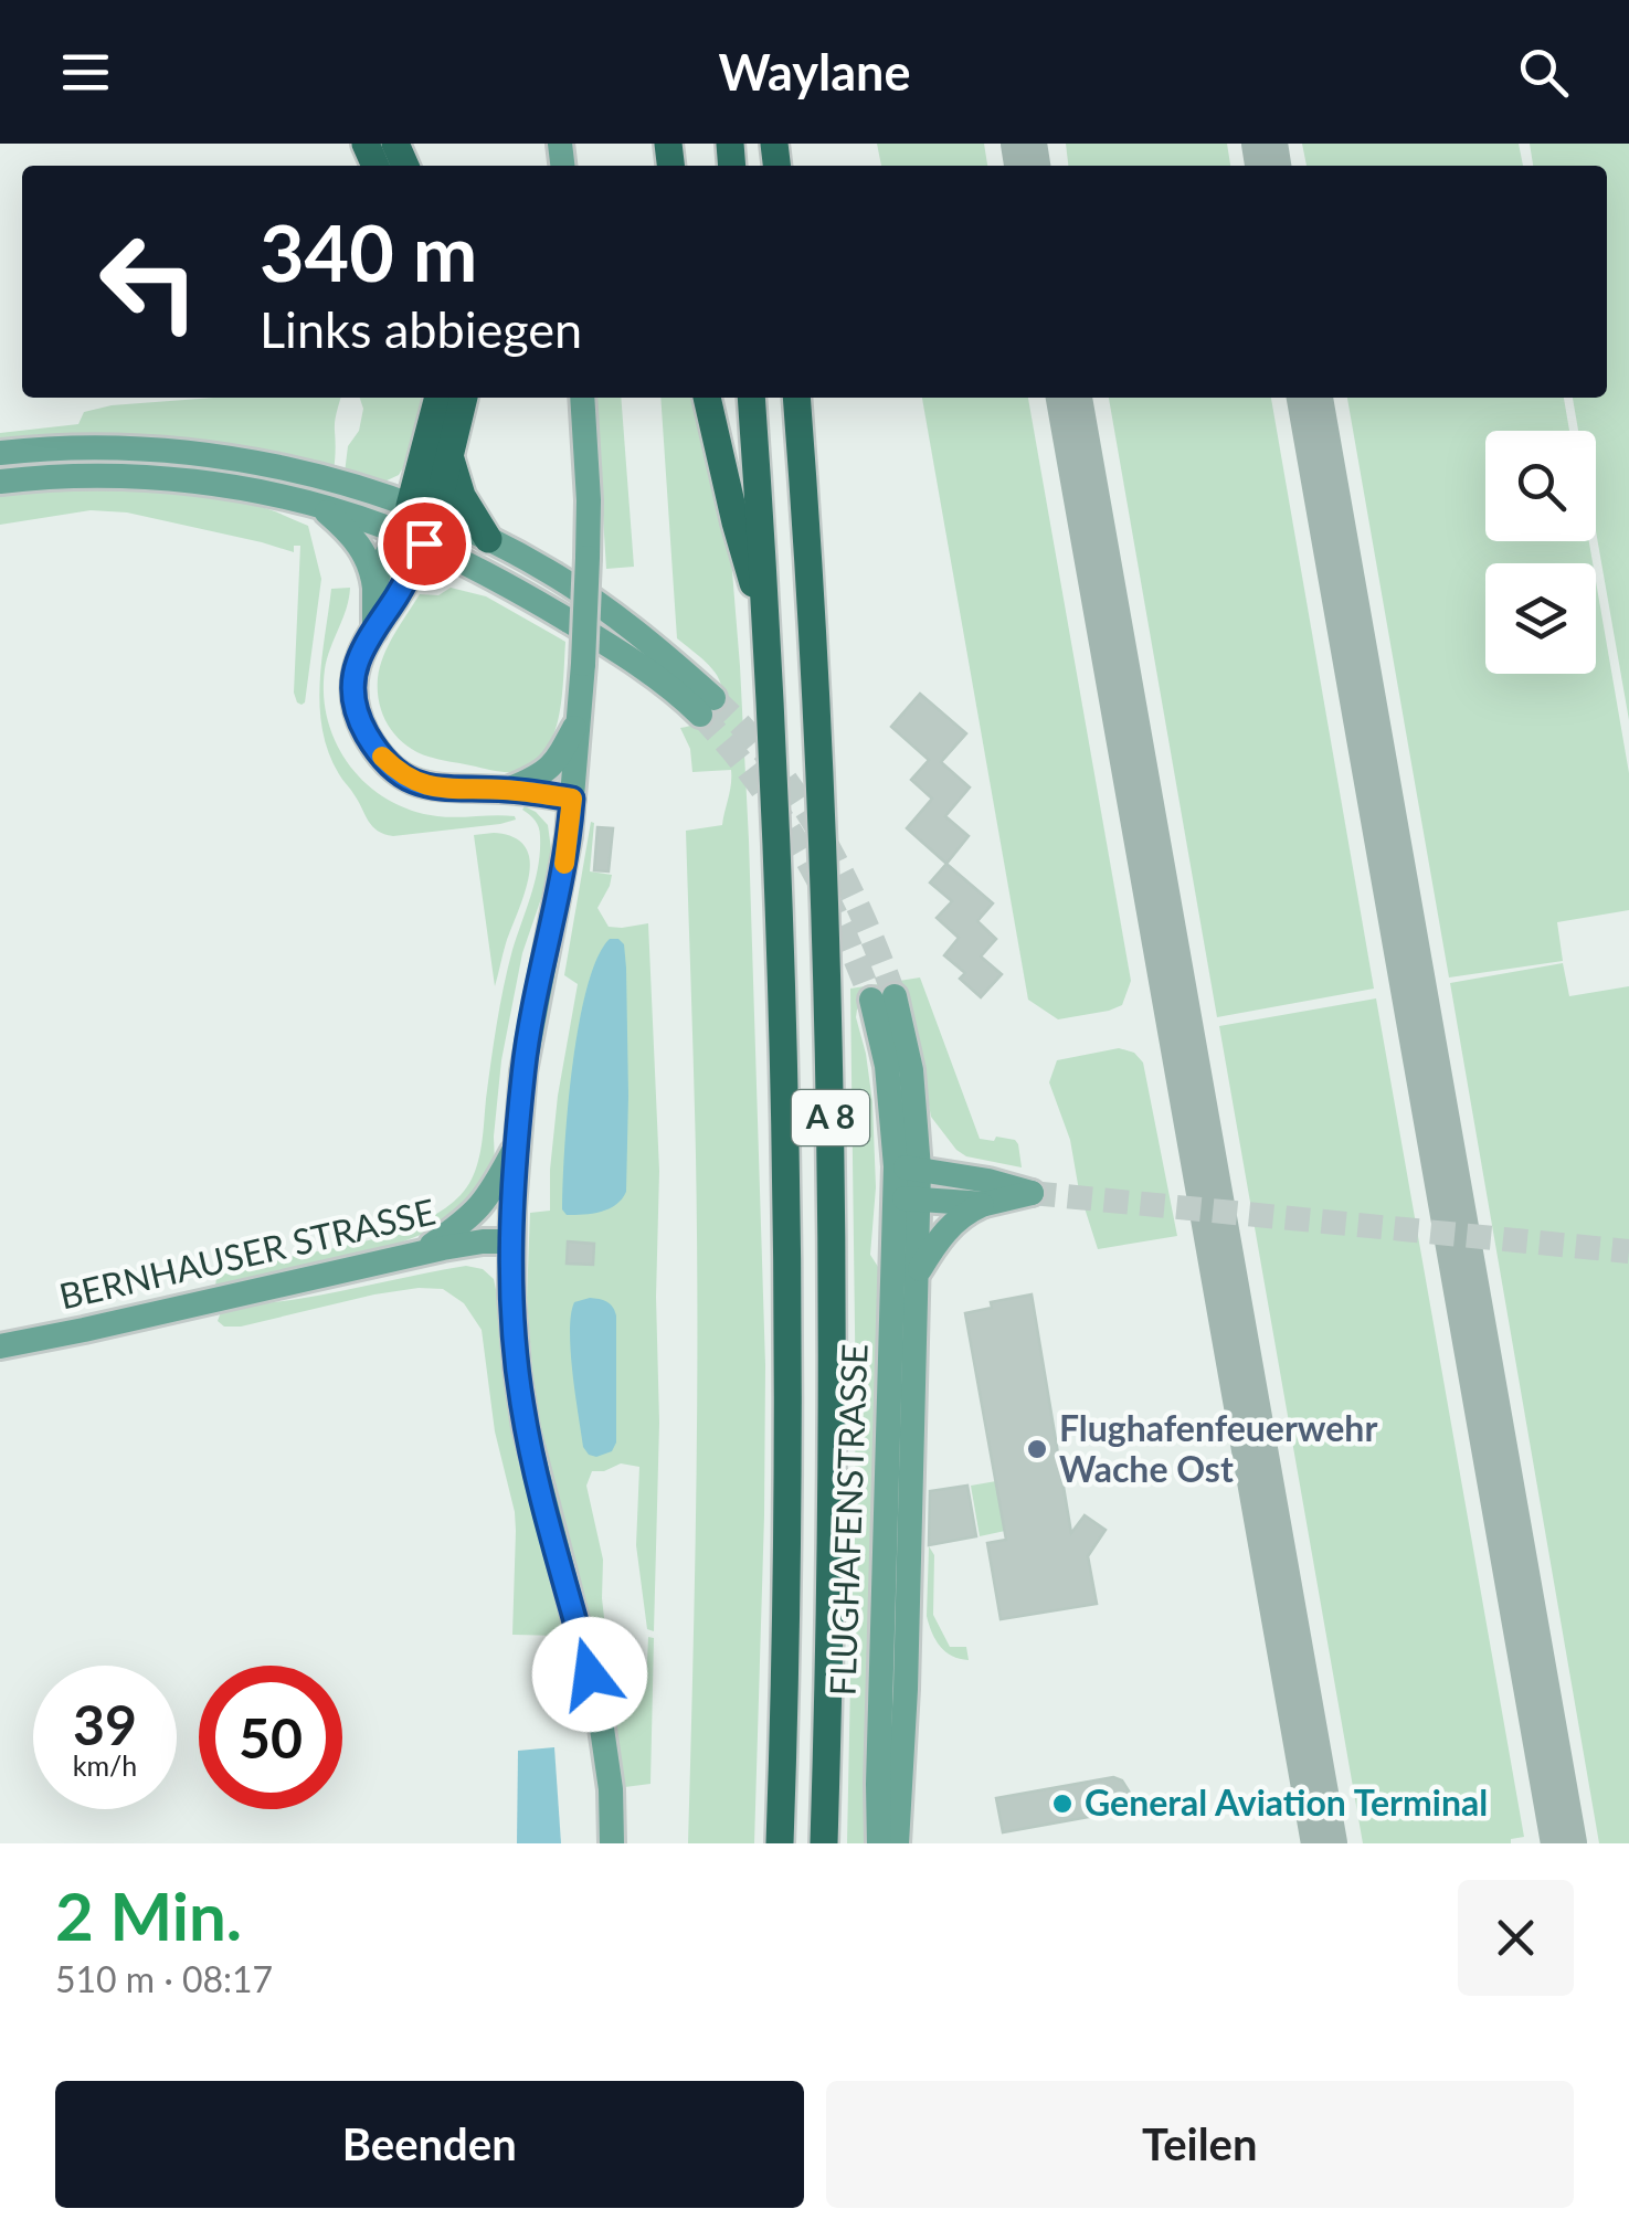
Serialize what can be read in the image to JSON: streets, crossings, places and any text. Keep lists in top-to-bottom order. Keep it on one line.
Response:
{"streets":{"highway":["A 8"],"main road":["BERNHAUSER STRASSE","FLUGHAFENSTRASSE"]},"places":["Flughafenfeuerwehr Wache Ost","General Aviation Terminal"],"page":{"header":"Waylane","turn":["340 m","Links abbiegen"],"speed":"39 km/h","limit":"50","heading":["2 Min.","510 m · 08:17"],"buttons":["Beenden","Teilen"]}}
